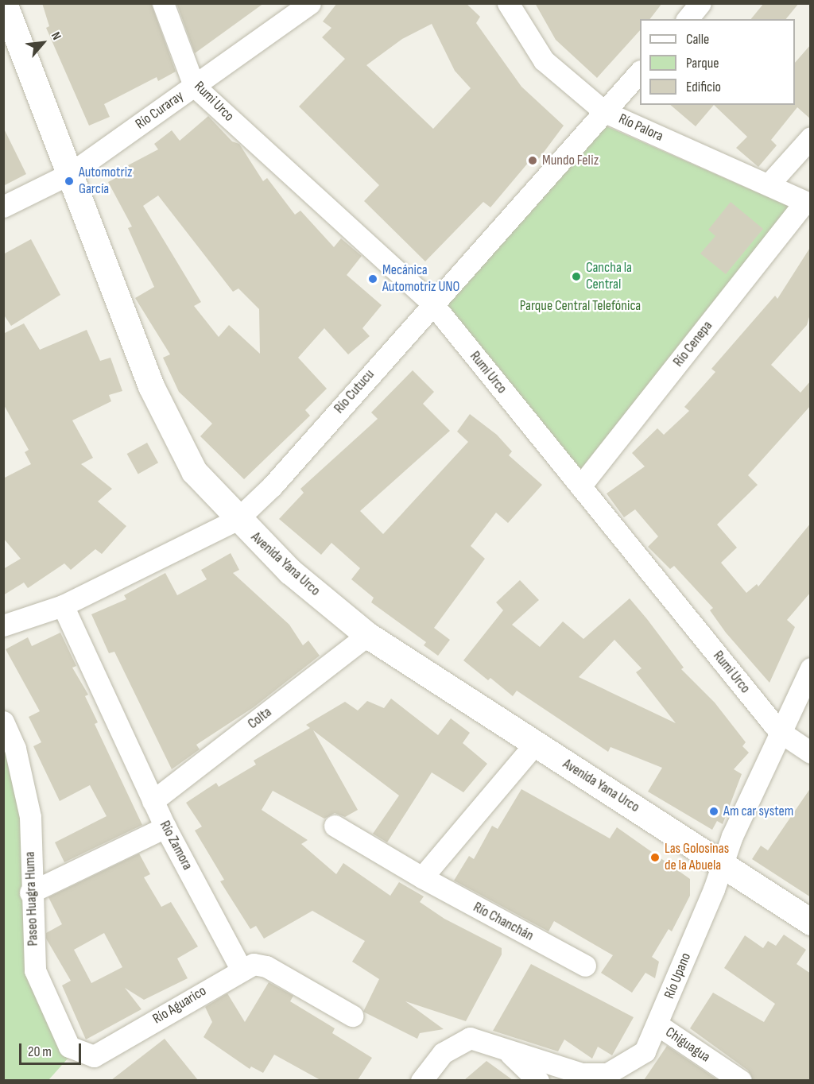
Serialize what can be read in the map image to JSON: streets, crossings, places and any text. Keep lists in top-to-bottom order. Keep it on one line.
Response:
{"streets":{"street":["Rumi Urco","Río Curaray","Río Palora","Río Cenepa","Río Cutucu","Avenida Yana Urco","Colta","Río Zamora","Paseo Huagra Huma","Río Chanchán","Río Upano","Río Aguarico","Chiguagua"]},"crossings":[["Rumi Urco","Río Curaray"],["Rumi Urco","Río Cenepa"],["Rumi Urco","Río Cutucu"],["Rumi Urco","Río Upano"],["Río Curaray","Avenida Yana Urco"],["Río Palora","Río Cenepa"],["Río Palora","Río Cutucu"],["Río Cutucu","Avenida Yana Urco"],["Río Cutucu","Río Zamora"],["Avenida Yana Urco","Colta"],["Avenida Yana Urco","Río Upano"],["Colta","Río Zamora"],["Río Zamora","Río Aguarico"],["Paseo Huagra Huma","Río Aguarico"],["Río Upano","Chiguagua"]],"parks":["Parque Central Telefónica"],"places":["Mundo Feliz","Automotriz García","Cancha la Central","Mecánica Automotriz UNO","Am car system","Las Golosinas de la Abuela"],"legend":["Calle","Parque","Edificio"],"scale_bar":"20 m","north":"top right"}
